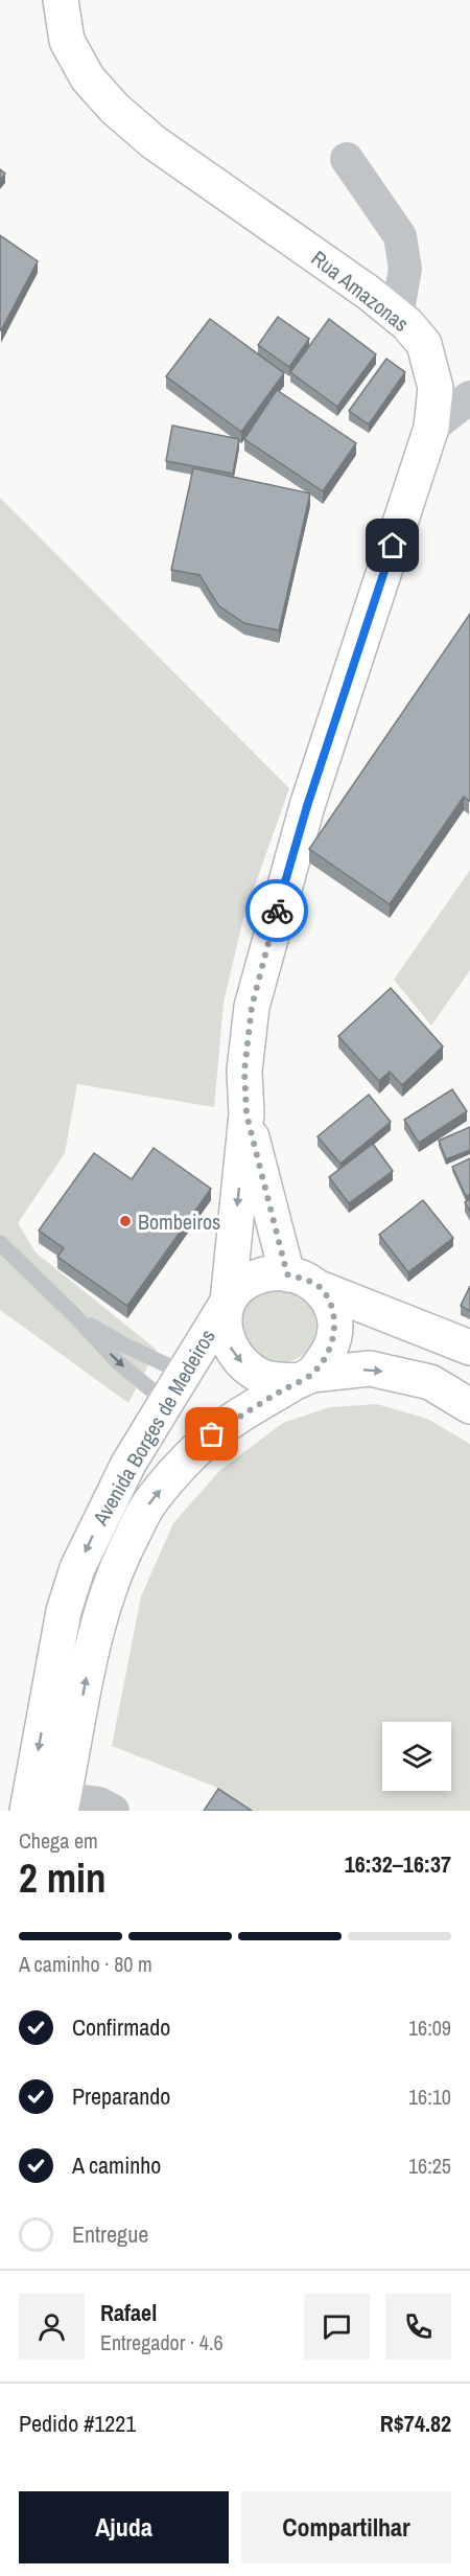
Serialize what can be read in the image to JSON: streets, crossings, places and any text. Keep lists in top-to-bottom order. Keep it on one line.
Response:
{"streets":{"main road":["Rua Amazonas","Avenida Borges de Medeiros"]},"places":["Bombeiros"],"page":{"heading":["2 min","Chega em","16:32–16:37"],"panel":["Rafael","Entregador · 4.6","Pedido #1221","R$74.82"],"bar":"A caminho · 80 m","list":[["Confirmado","16:09"],["Preparando","16:10"],["A caminho","16:25"],"Entregue"],"buttons":["Ajuda","Compartilhar"]}}
